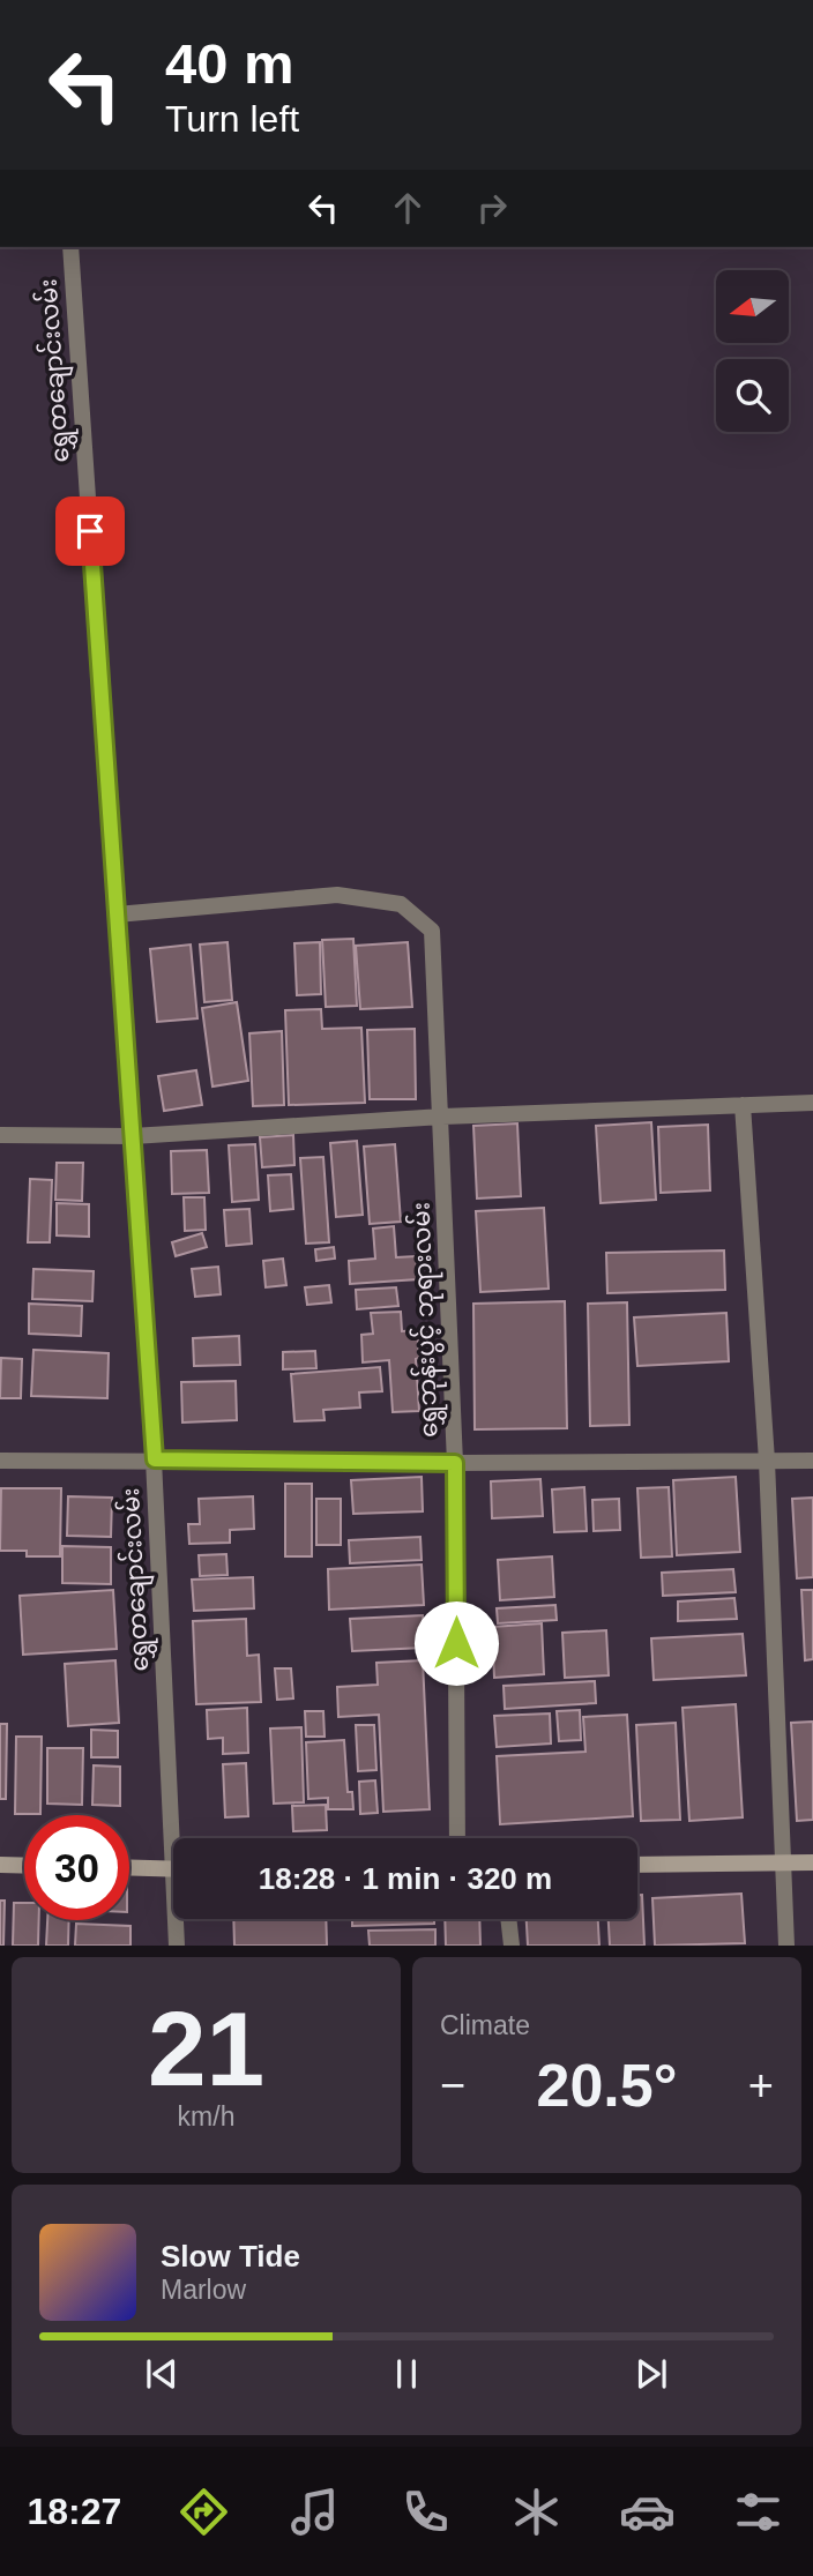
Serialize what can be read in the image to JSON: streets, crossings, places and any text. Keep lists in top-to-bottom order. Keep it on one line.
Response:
{"streets":{"street":["ရွှေတချောင်းလမ်း","ရွှေဘုန်းပွင့် ဘုရားလမ်း"]},"crossings":[["ရွှေတချောင်းလမ်း","ရွှေဘုန်းပွင့် ဘုရားလမ်း"]],"north":"left","page":{"turn":["40 m","Turn left"],"limit":"30","trip":"18:28 · 1 min · 320 m","tile":[["21","km/h"],"Climate"],"heat":["−","20.5°","+"],"song":["Slow Tide","Marlow"],"tabs":"18:27"}}
